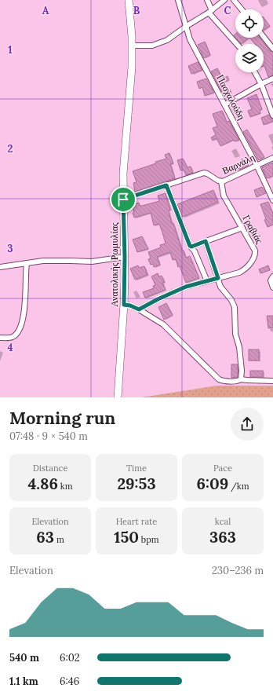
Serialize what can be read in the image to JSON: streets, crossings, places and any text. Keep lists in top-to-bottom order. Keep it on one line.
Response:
{"streets":{"street":["Πασχαλούδη","Βαρνάλη","Γραβιάς","Ανατολικής Ρωμυλίας"]},"crossings":[["Πασχαλούδη","Βαρνάλη"],["Βαρνάλη","Γραβιάς"],["Βαρνάλη","Ανατολικής Ρωμυλίας"]],"page":{"heading":["Morning run","07:48 · 9 × 540 m"],"stats":[["Distance","4.86 km"],["Time","29:53"],["Pace","6:09 /km"],["Elevation","63 m"],["Heart rate","150 bpm"],["kcal","363"]],"chart":["Elevation","230–236 m"],"list":[{"name":"540 m","note":"6:02"},{"name":"1.1 km","note":"6:46"}]},"grid":{"columns":["A","B","C"],"rows":["1","2","3","4"]}}
